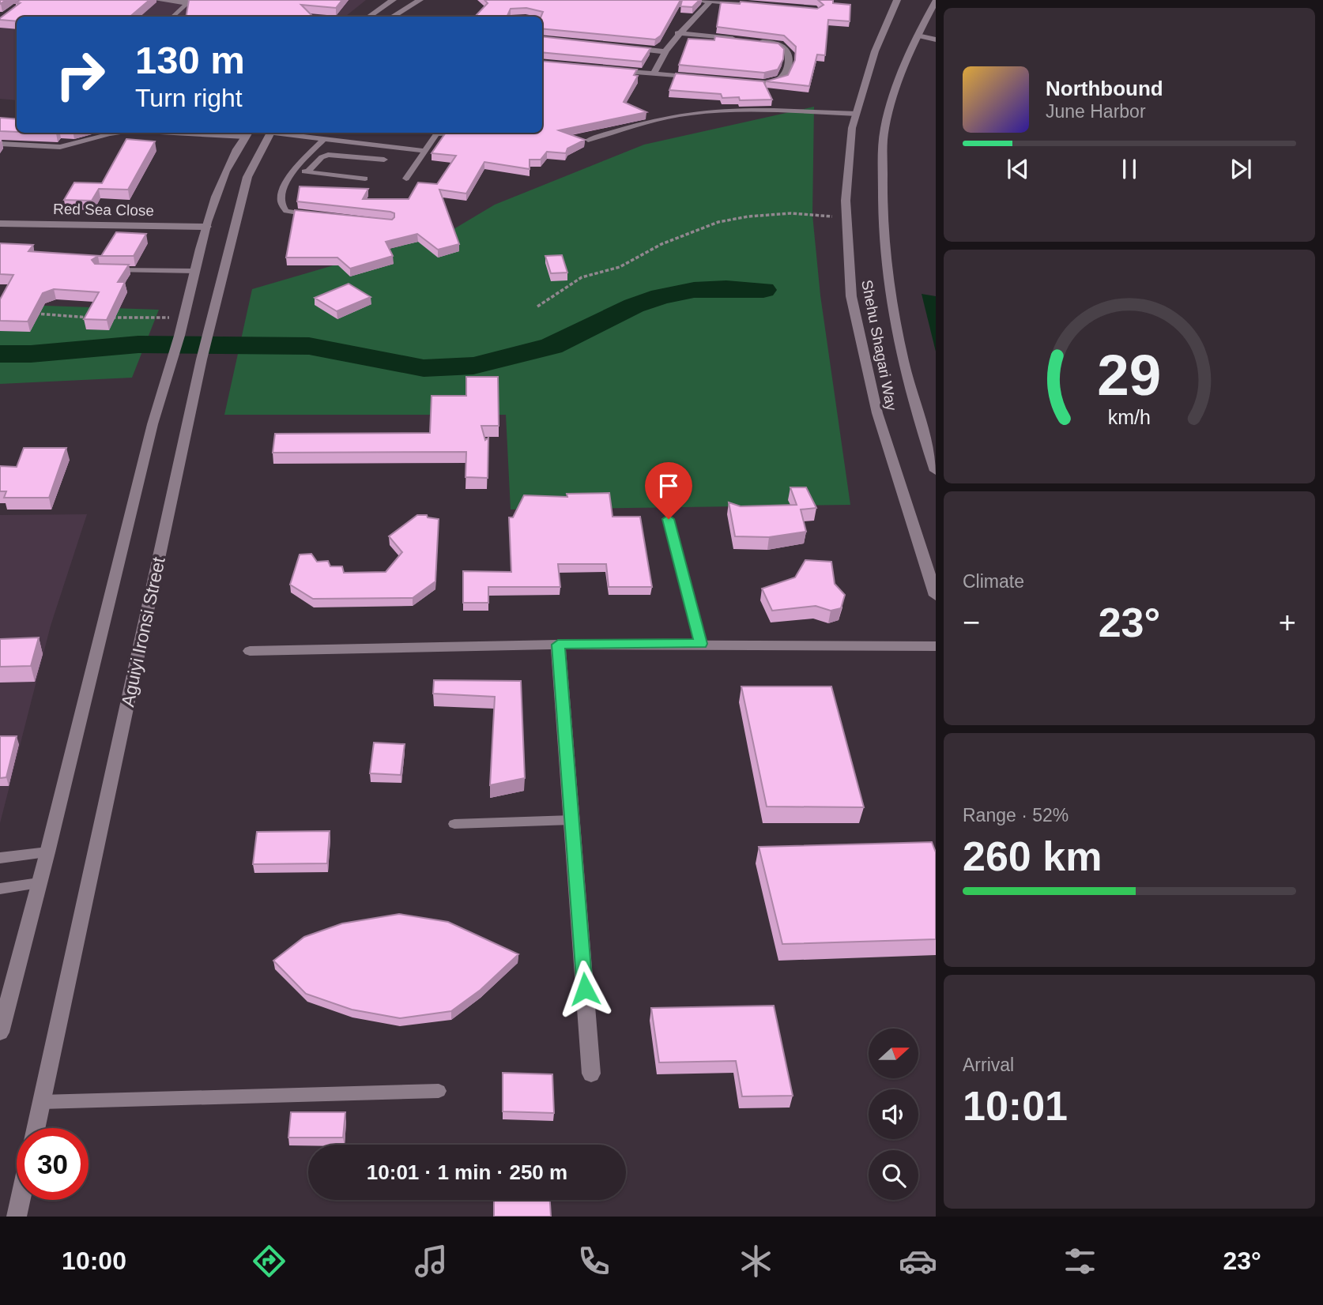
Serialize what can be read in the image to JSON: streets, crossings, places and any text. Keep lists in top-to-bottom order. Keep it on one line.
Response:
{"streets":{"main road":["Red Sea Close","Shehu Shagari Way","Aguiyi Ironsi Street"]},"north":"right","page":{"turn":["130 m","Turn right"],"song":["Northbound","June Harbor"],"tile":["Climate",["Range · 52%","260 km"],["Arrival","10:01"]],"heat":["−","23°","+"],"limit":"30","trip":"10:01 · 1 min · 250 m","tabs":["10:00","23°"],"gauge":["29","km/h"]}}
